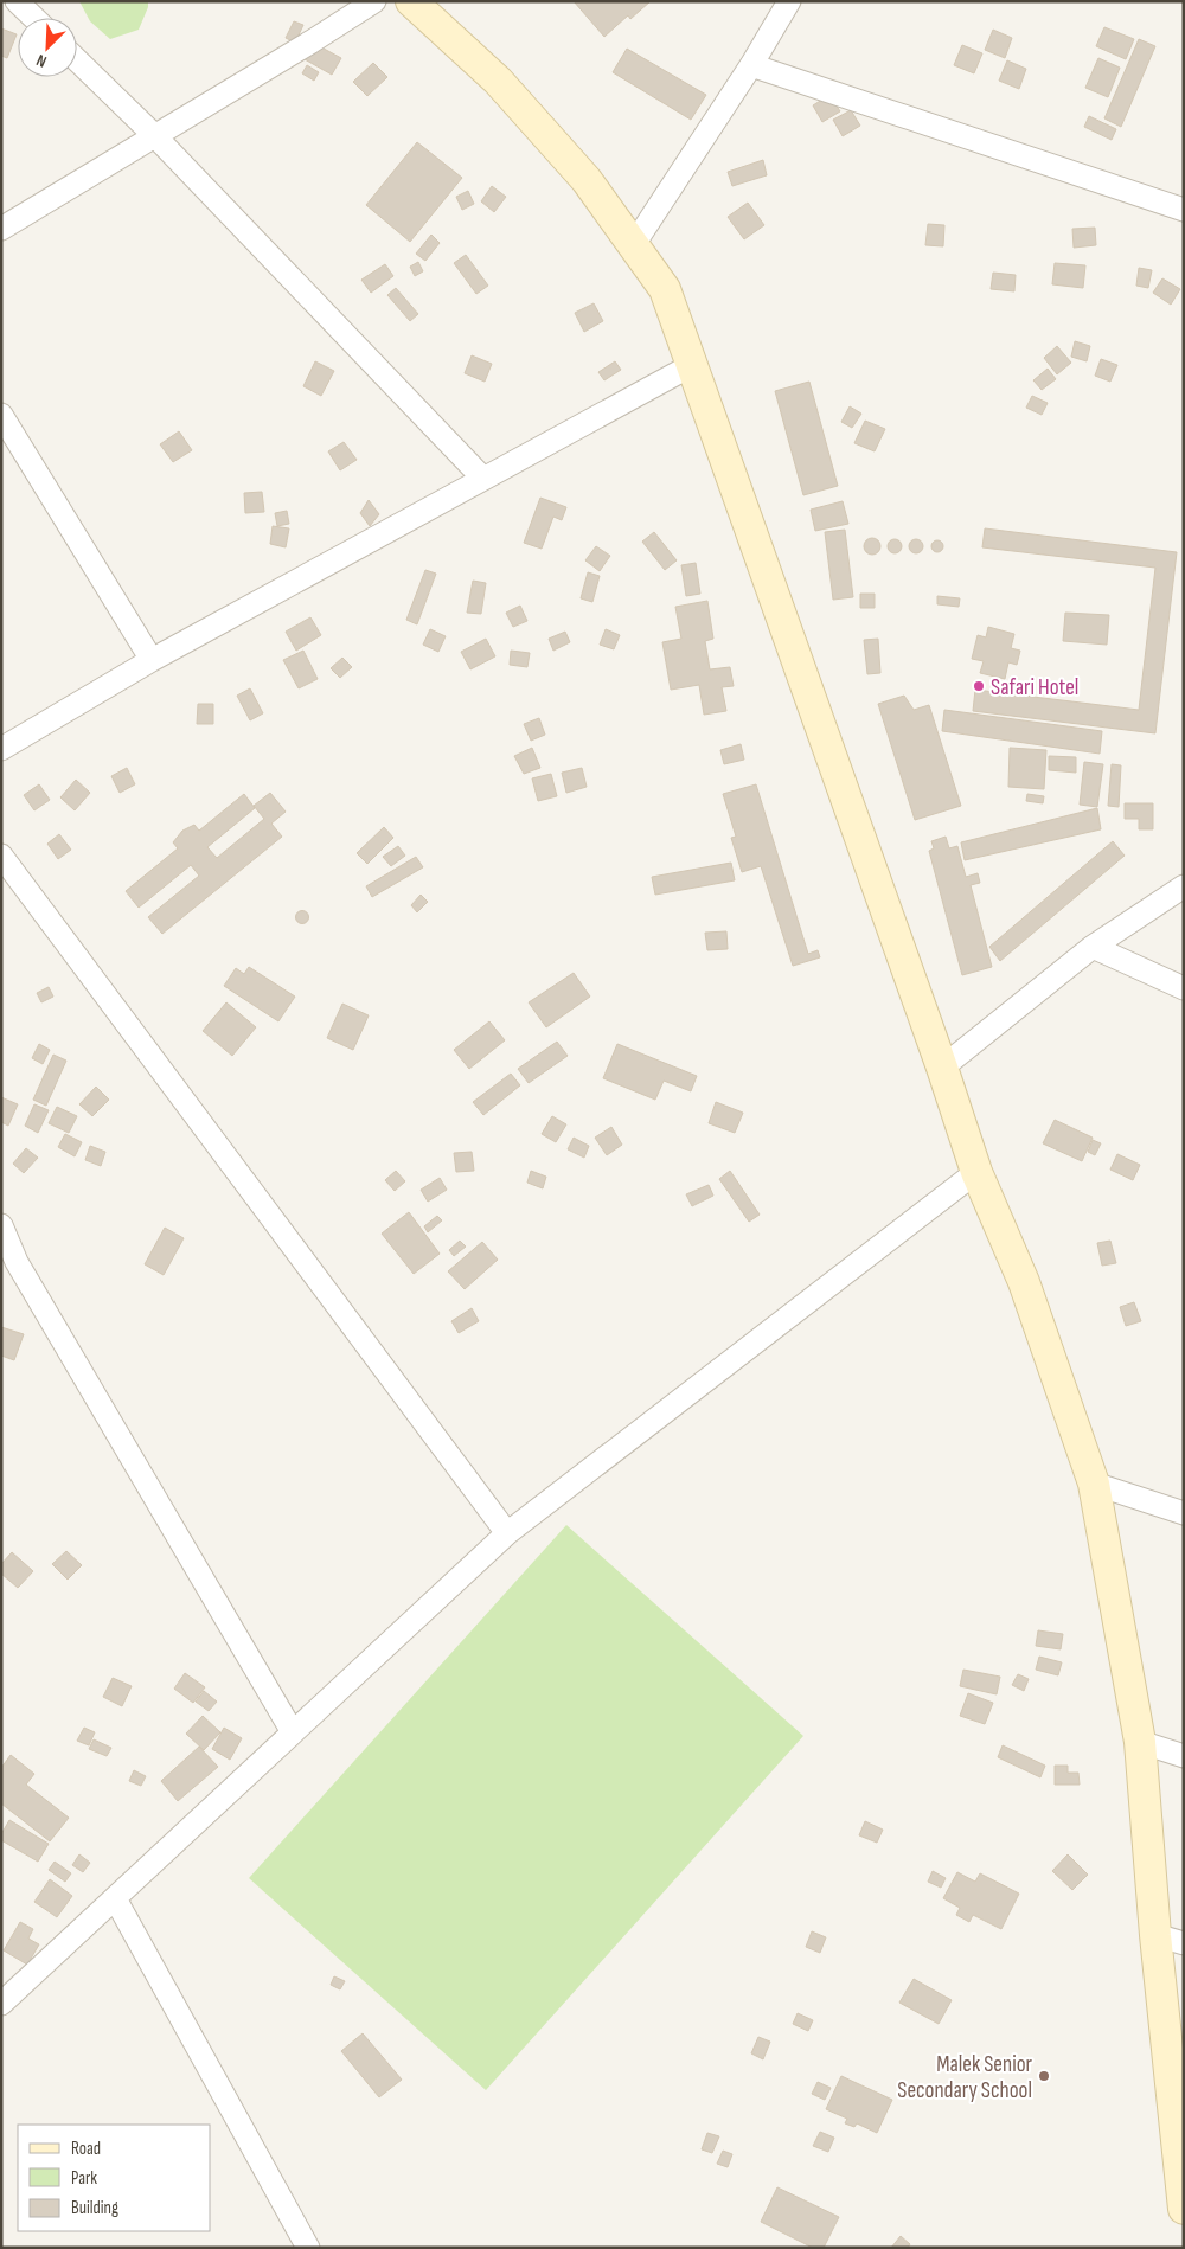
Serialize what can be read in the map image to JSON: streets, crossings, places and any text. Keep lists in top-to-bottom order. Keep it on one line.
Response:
{"places":["Safari Hotel","Malek Senior Secondary School"],"legend":["Road","Park","Building"],"north":"bottom left"}
